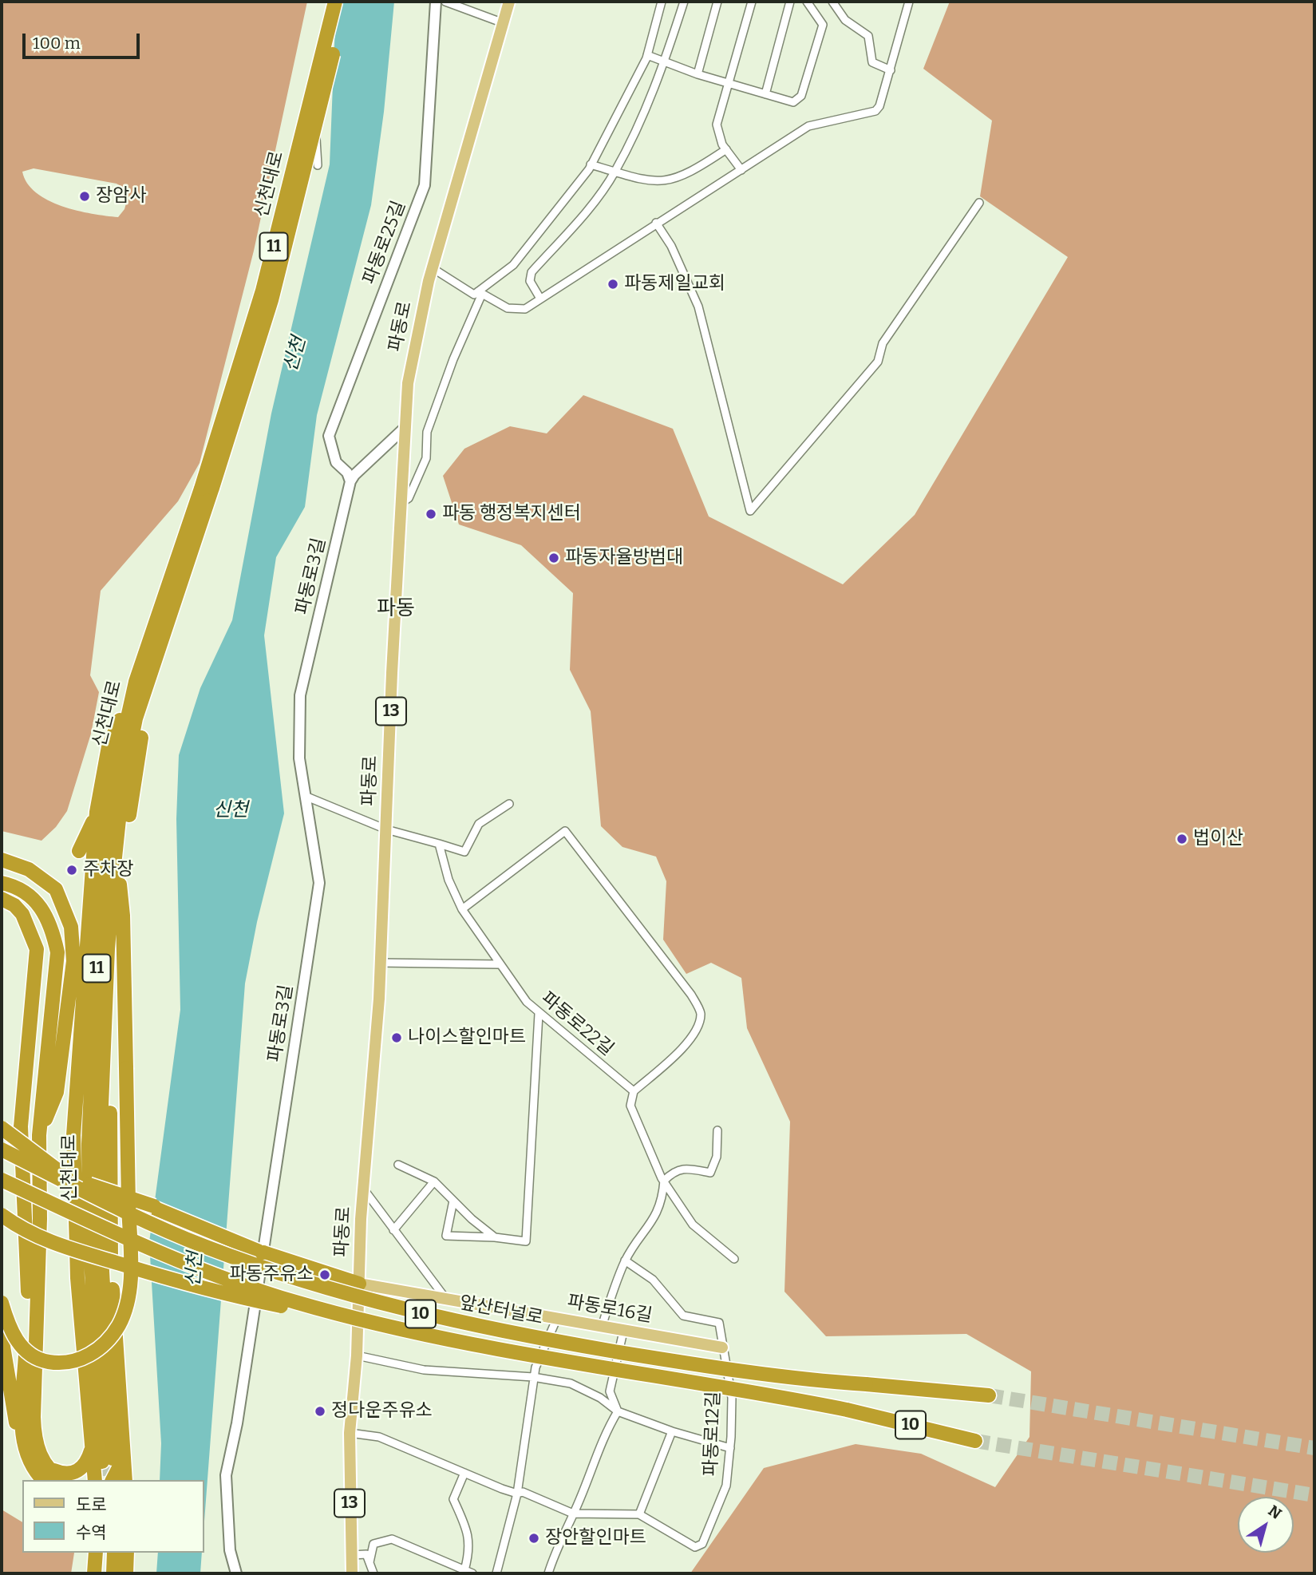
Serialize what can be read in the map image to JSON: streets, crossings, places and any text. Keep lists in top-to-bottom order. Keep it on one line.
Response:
{"streets":{"highway":["신천대로","11","앞산터널로","10"],"main road":["파동로","13","파동로16길"],"street":["파동로25길","파동로3길","파동로22길","파동로12길"]},"crossings":[["신천대로","11"],["신천대로","앞산터널로"],["파동로25길","파동로3길"],["파동로","파동로16길"],["파동로16길","파동로12길"]],"districts":["파동"],"water":["신천"],"places":["장암사","파동제일교회","파동 행정복지센터","파동자율방범대","법이산","주차장","나이스할인마트","파동주유소","정다운주유소","장안할인마트"],"legend":["도로","수역"],"scale_bar":"100 m","north":"top right"}
